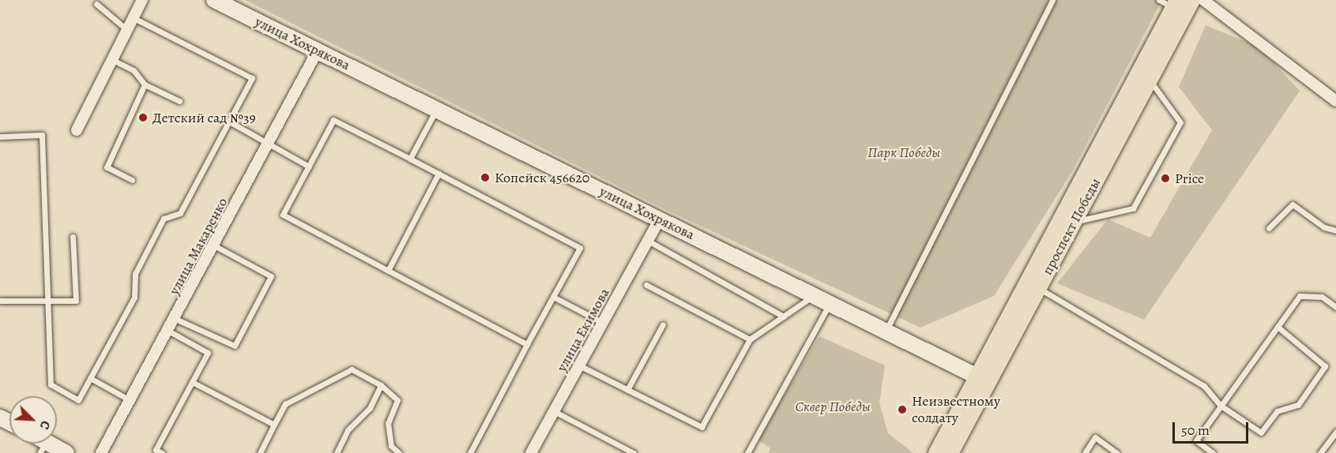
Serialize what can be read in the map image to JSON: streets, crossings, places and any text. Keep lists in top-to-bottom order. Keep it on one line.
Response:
{"streets":{"main road":["проспект Победы"],"street":["улица Хохрякова","улица Макаренко","улица Екимова"]},"crossings":[["улица Хохрякова","проспект Победы"],["улица Хохрякова","улица Макаренко"],["улица Хохрякова","улица Екимова"]],"parks":["Парк Победы","Сквер Победы"],"places":["Детский сад №39","Копейск 456620","Price","Неизвестному солдату"],"scale_bar":"50 m","north":"bottom right"}
